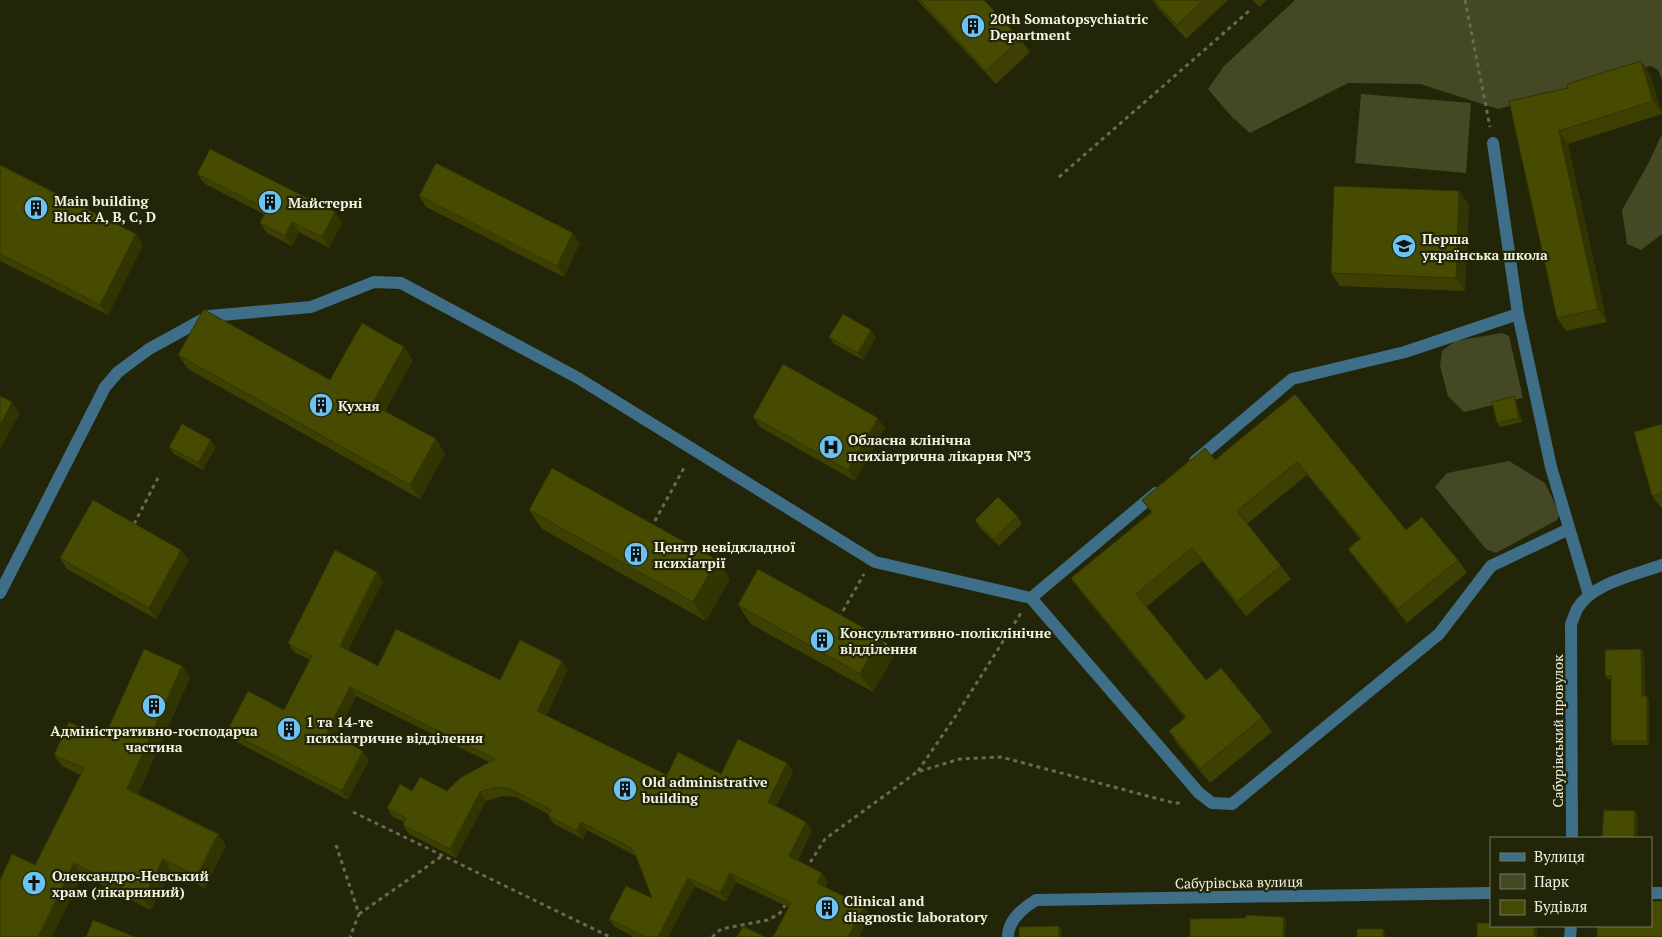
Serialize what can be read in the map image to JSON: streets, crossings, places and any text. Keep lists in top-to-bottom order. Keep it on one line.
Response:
{"streets":{"street":["Сабурівський провулок","Сабурівська вулиця"]},"places":{"building":["20th Somatopsychiatric Department","Майстерні","Main building Block A, B, C, D","Кухня","Центр невідкладної психіатрії","Консультативно-поліклінічне відділення","Адміністративно-господарча частина","1 та 14-те психіатричне відділення","Old administrative building","Clinical and diagnostic laboratory"],"school or university":["Перша українська школа"],"hospital":["Обласна клінічна психіатрична лікарня №3"],"church":["Олександро-Невський храм (лікарняний)"]},"legend":["Вулиця","Парк","Будівля"]}
